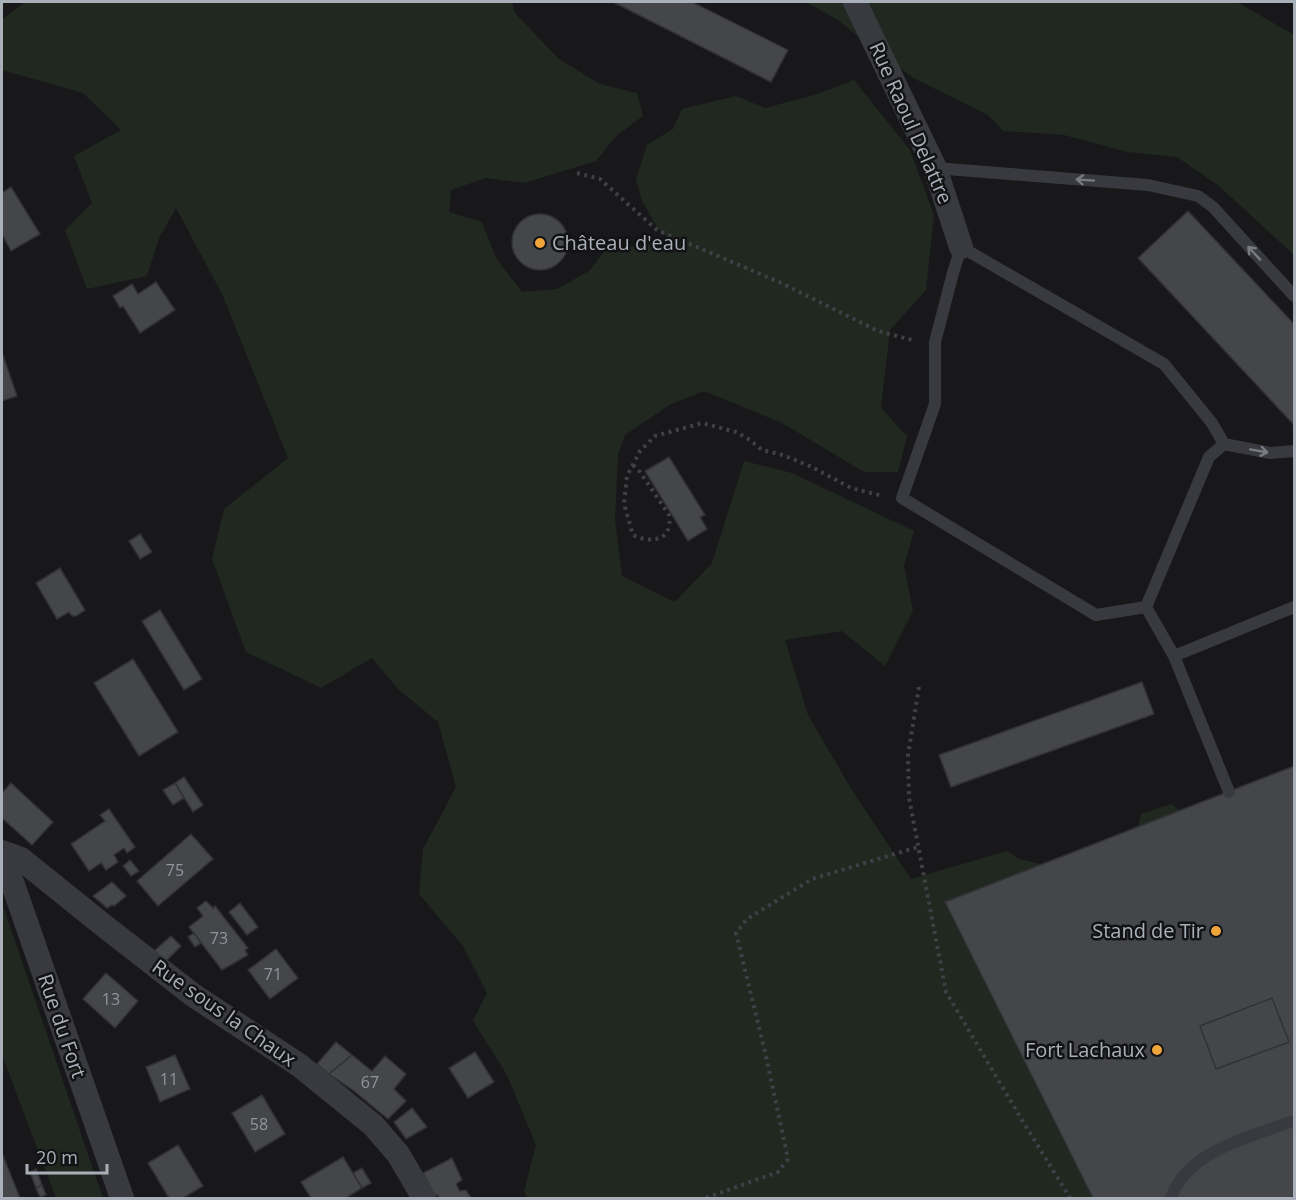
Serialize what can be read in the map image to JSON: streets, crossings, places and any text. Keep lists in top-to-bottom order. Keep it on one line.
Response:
{"streets":{"street":["Rue Raoul Delattre","Rue sous la Chaux","Rue du Fort"]},"crossings":[["Rue sous la Chaux","Rue du Fort"]],"places":["Château d'eau","Stand de Tir","Fort Lachaux"],"house_numbers":["75","73","71","13","11","67","58"],"scale_bar":"20 m"}
